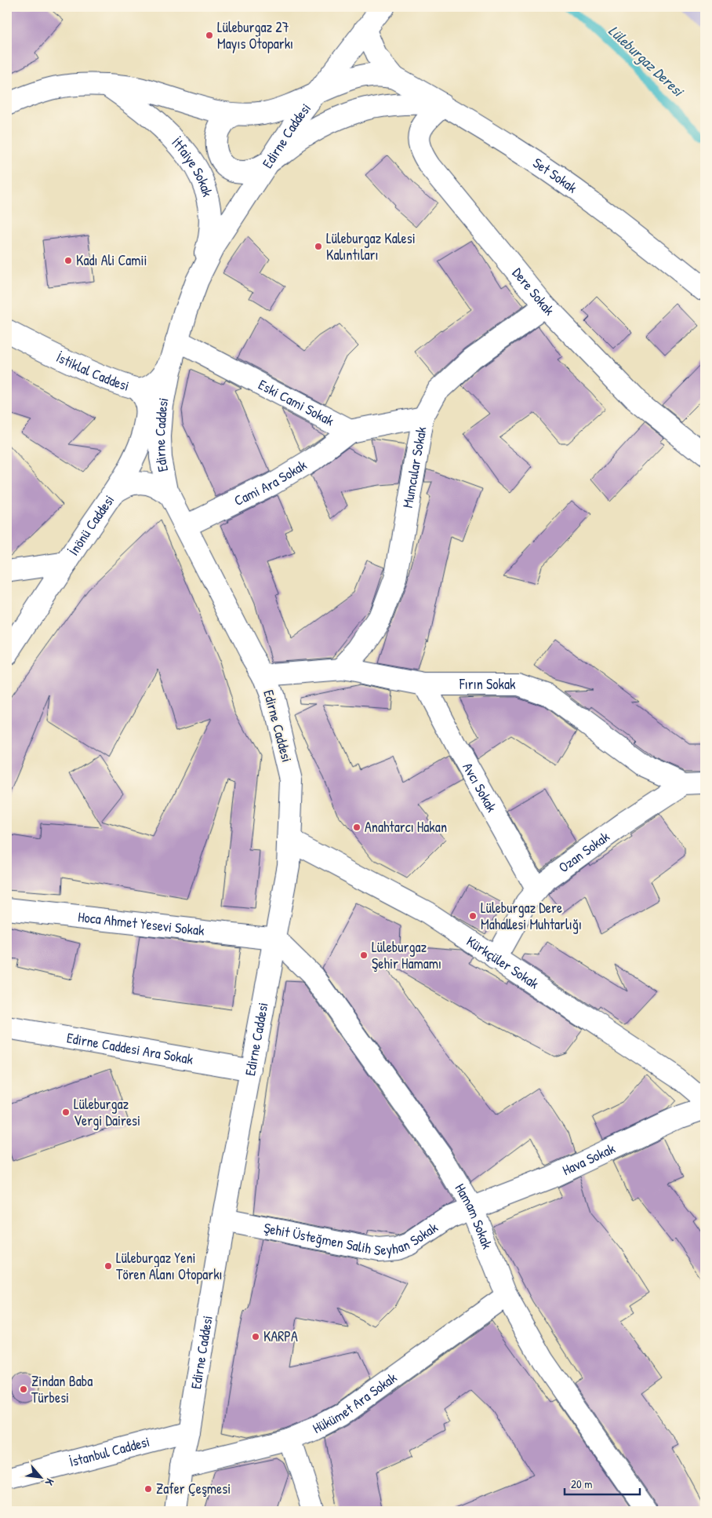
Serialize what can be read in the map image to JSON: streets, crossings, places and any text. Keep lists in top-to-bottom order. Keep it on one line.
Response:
{"streets":{"street":["Edirne Caddesi","İtfaiye Sokak","Set Sokak","Dere Sokak","İstiklal Caddesi","Eski Cami Sokak","Mumcular Sokak","Cami Ara Sokak","İnönü Caddesi","Fırın Sokak","Avcı Sokak","Ozan Sokak","Hoca Ahmet Yesevi Sokak","Kürkçüler Sokak","Edirne Caddesi Ara Sokak","Hava Sokak","Hamam Sokak","Şehit Üsteğmen Salih Seyhan Sokak","Hükümet Ara Sokak","İstanbul Caddesi"]},"crossings":[["Edirne Caddesi","İtfaiye Sokak"],["Edirne Caddesi","Set Sokak"],["Edirne Caddesi","İstiklal Caddesi"],["Edirne Caddesi","Eski Cami Sokak"],["Edirne Caddesi","Cami Ara Sokak"],["Edirne Caddesi","Fırın Sokak"],["Edirne Caddesi","Hoca Ahmet Yesevi Sokak"],["Edirne Caddesi","Kürkçüler Sokak"],["Edirne Caddesi","Edirne Caddesi Ara Sokak"],["Edirne Caddesi","Hamam Sokak"],["Edirne Caddesi","Şehit Üsteğmen Salih Seyhan Sokak"],["Edirne Caddesi","Hükümet Ara Sokak"],["Edirne Caddesi","İstanbul Caddesi"],["Set Sokak","Dere Sokak"],["Dere Sokak","Mumcular Sokak"],["İstiklal Caddesi","Eski Cami Sokak"],["İstiklal Caddesi","İnönü Caddesi"],["Eski Cami Sokak","Mumcular Sokak"],["Eski Cami Sokak","Cami Ara Sokak"],["Mumcular Sokak","Fırın Sokak"],["Fırın Sokak","Avcı Sokak"],["Fırın Sokak","Ozan Sokak"],["Avcı Sokak","Ozan Sokak"],["Ozan Sokak","Kürkçüler Sokak"],["Hoca Ahmet Yesevi Sokak","Hamam Sokak"],["Hava Sokak","Hamam Sokak"],["Hava Sokak","Şehit Üsteğmen Salih Seyhan Sokak"],["Hamam Sokak","Şehit Üsteğmen Salih Seyhan Sokak"],["Hamam Sokak","Hükümet Ara Sokak"]],"water":["Lüleburgaz Deresi"],"places":["Lüleburgaz 27 Mayıs Otoparkı","Lüleburgaz Kalesi Kalıntıları","Kadı Ali Camii","Anahtarcı Hakan","Lüleburgaz Dere Mahallesi Muhtarlığı","Lüleburgaz Şehir Hamamı","Lüleburgaz Vergi Dairesi","Lüleburgaz Yeni Tören Alanı Otoparkı","KARPA","Zindan Baba Türbesi","Zafer Çeşmesi"],"scale_bar":"20 m","north":"bottom right"}
